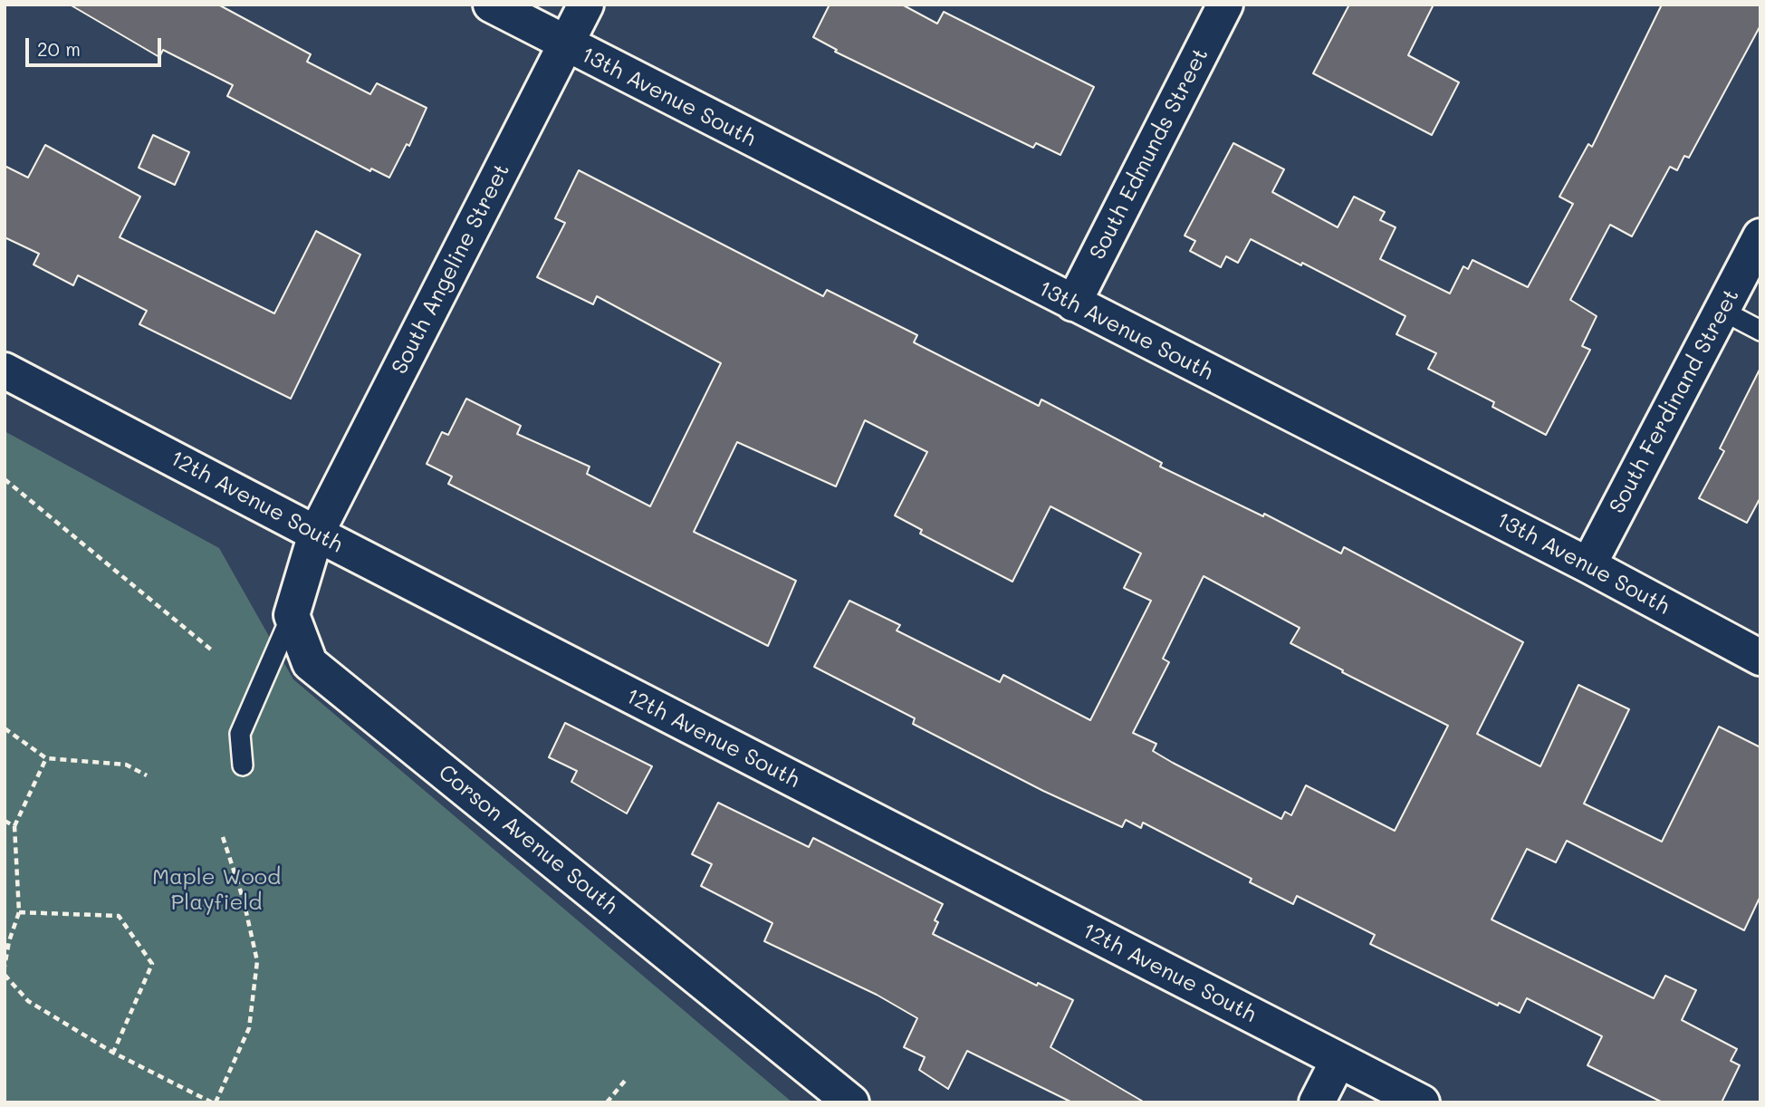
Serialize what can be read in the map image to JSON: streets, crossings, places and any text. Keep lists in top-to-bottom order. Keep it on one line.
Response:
{"streets":{"street":["13th Avenue South","South Edmunds Street","South Angeline Street","South Ferdinand Street","12th Avenue South","Corson Avenue South"]},"crossings":[["13th Avenue South","South Edmunds Street"],["13th Avenue South","South Angeline Street"],["13th Avenue South","South Ferdinand Street"],["South Angeline Street","12th Avenue South"]],"parks":["Maple Wood Playfield"],"scale_bar":"20 m"}
